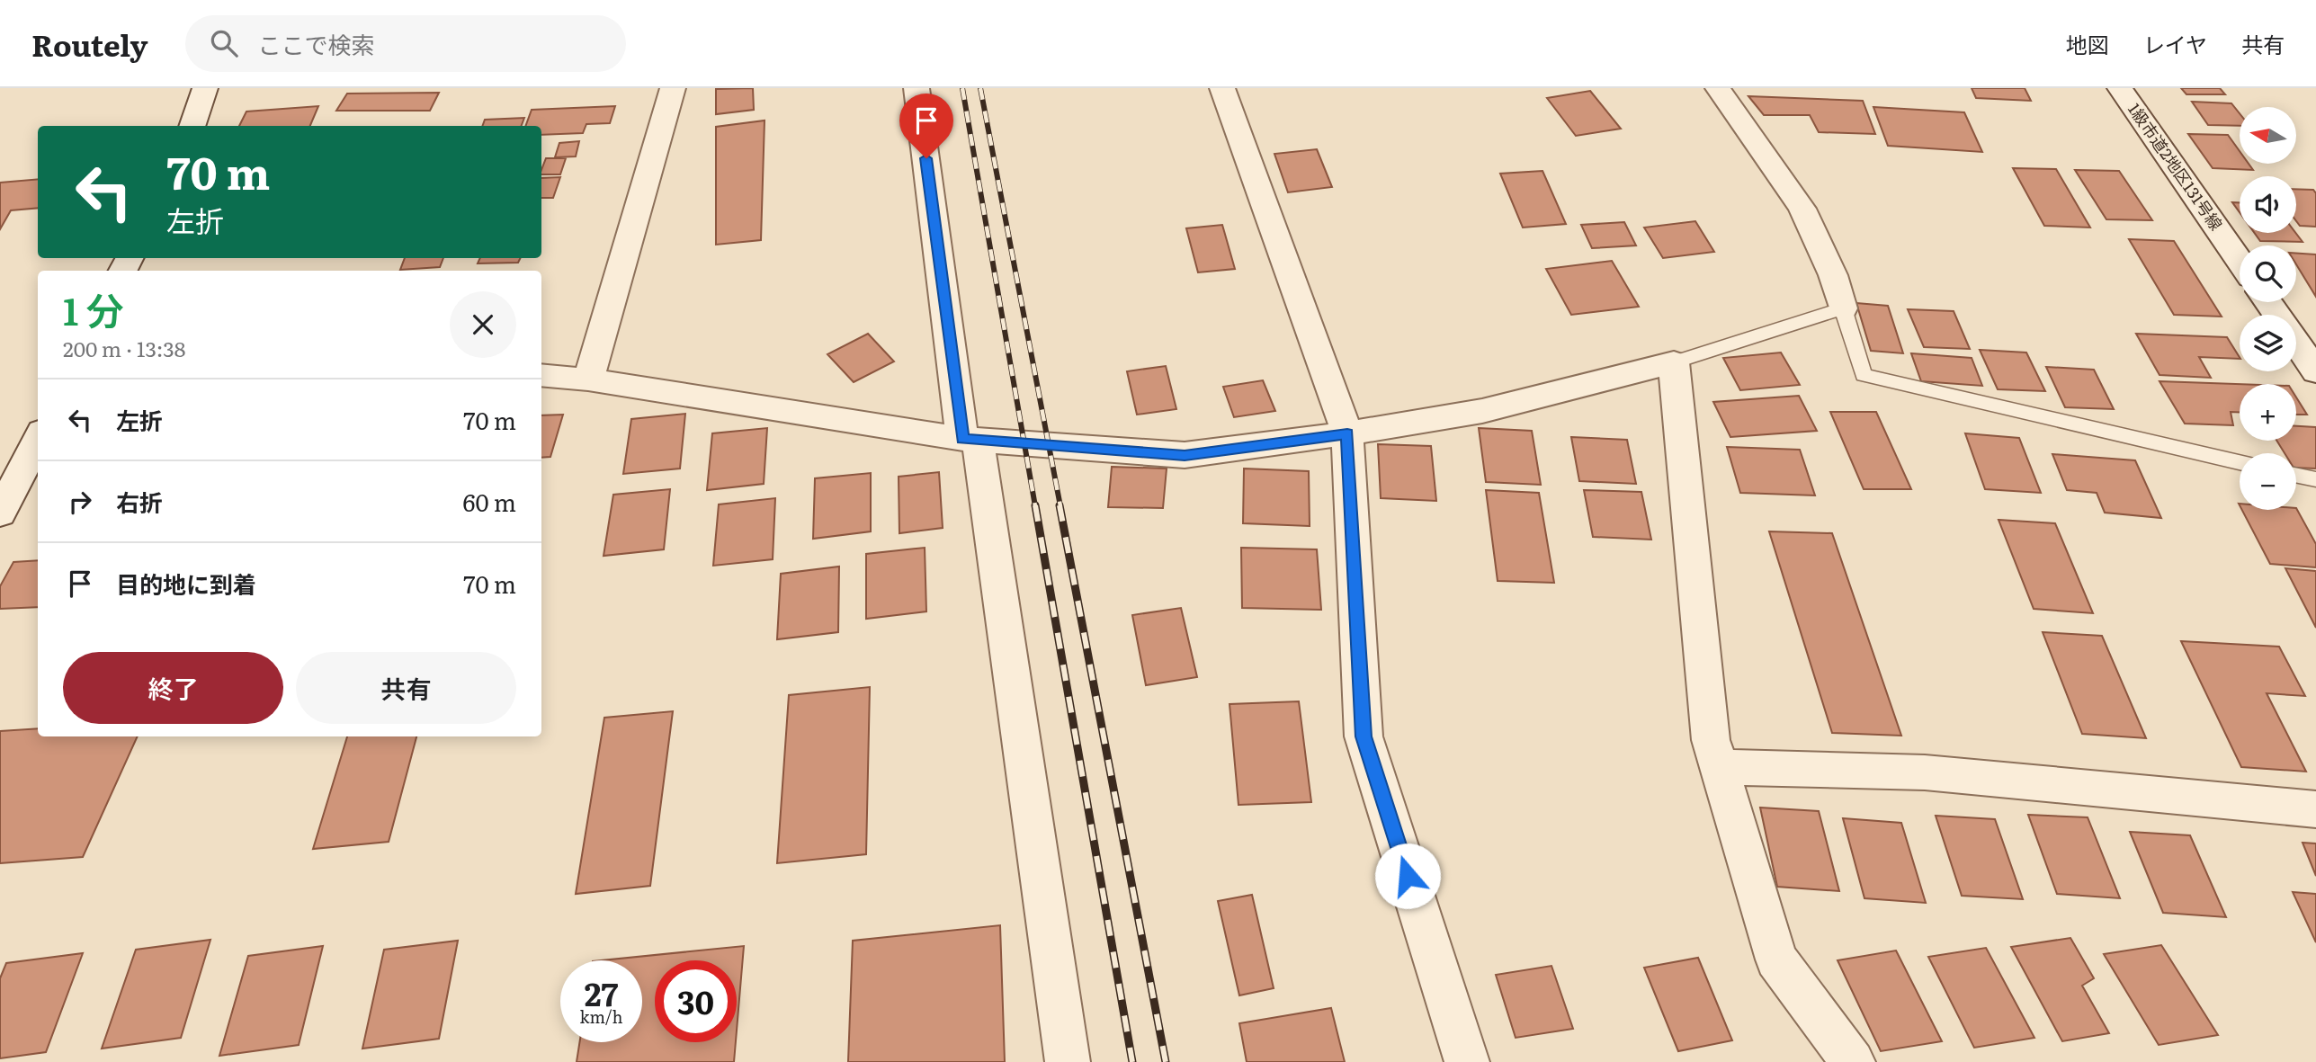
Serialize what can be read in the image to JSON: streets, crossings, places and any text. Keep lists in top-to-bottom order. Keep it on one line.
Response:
{"streets":{"street":["1級市道2地区131号線"]},"north":"left","page":{"header":"Routely","search":"ここで検索","nav":["地図","レイヤ","共有"],"map_buttons":["+","−"],"turn":["70 m","左折"],"heading":["1 分","200 m · 13:38"],"list":[{"name":"左折","value":"70 m"},{"name":"右折","value":"60 m"},{"name":"目的地に到着","value":"70 m"}],"buttons":["終了","共有"],"speed":"27 km/h","limit":"30"}}
